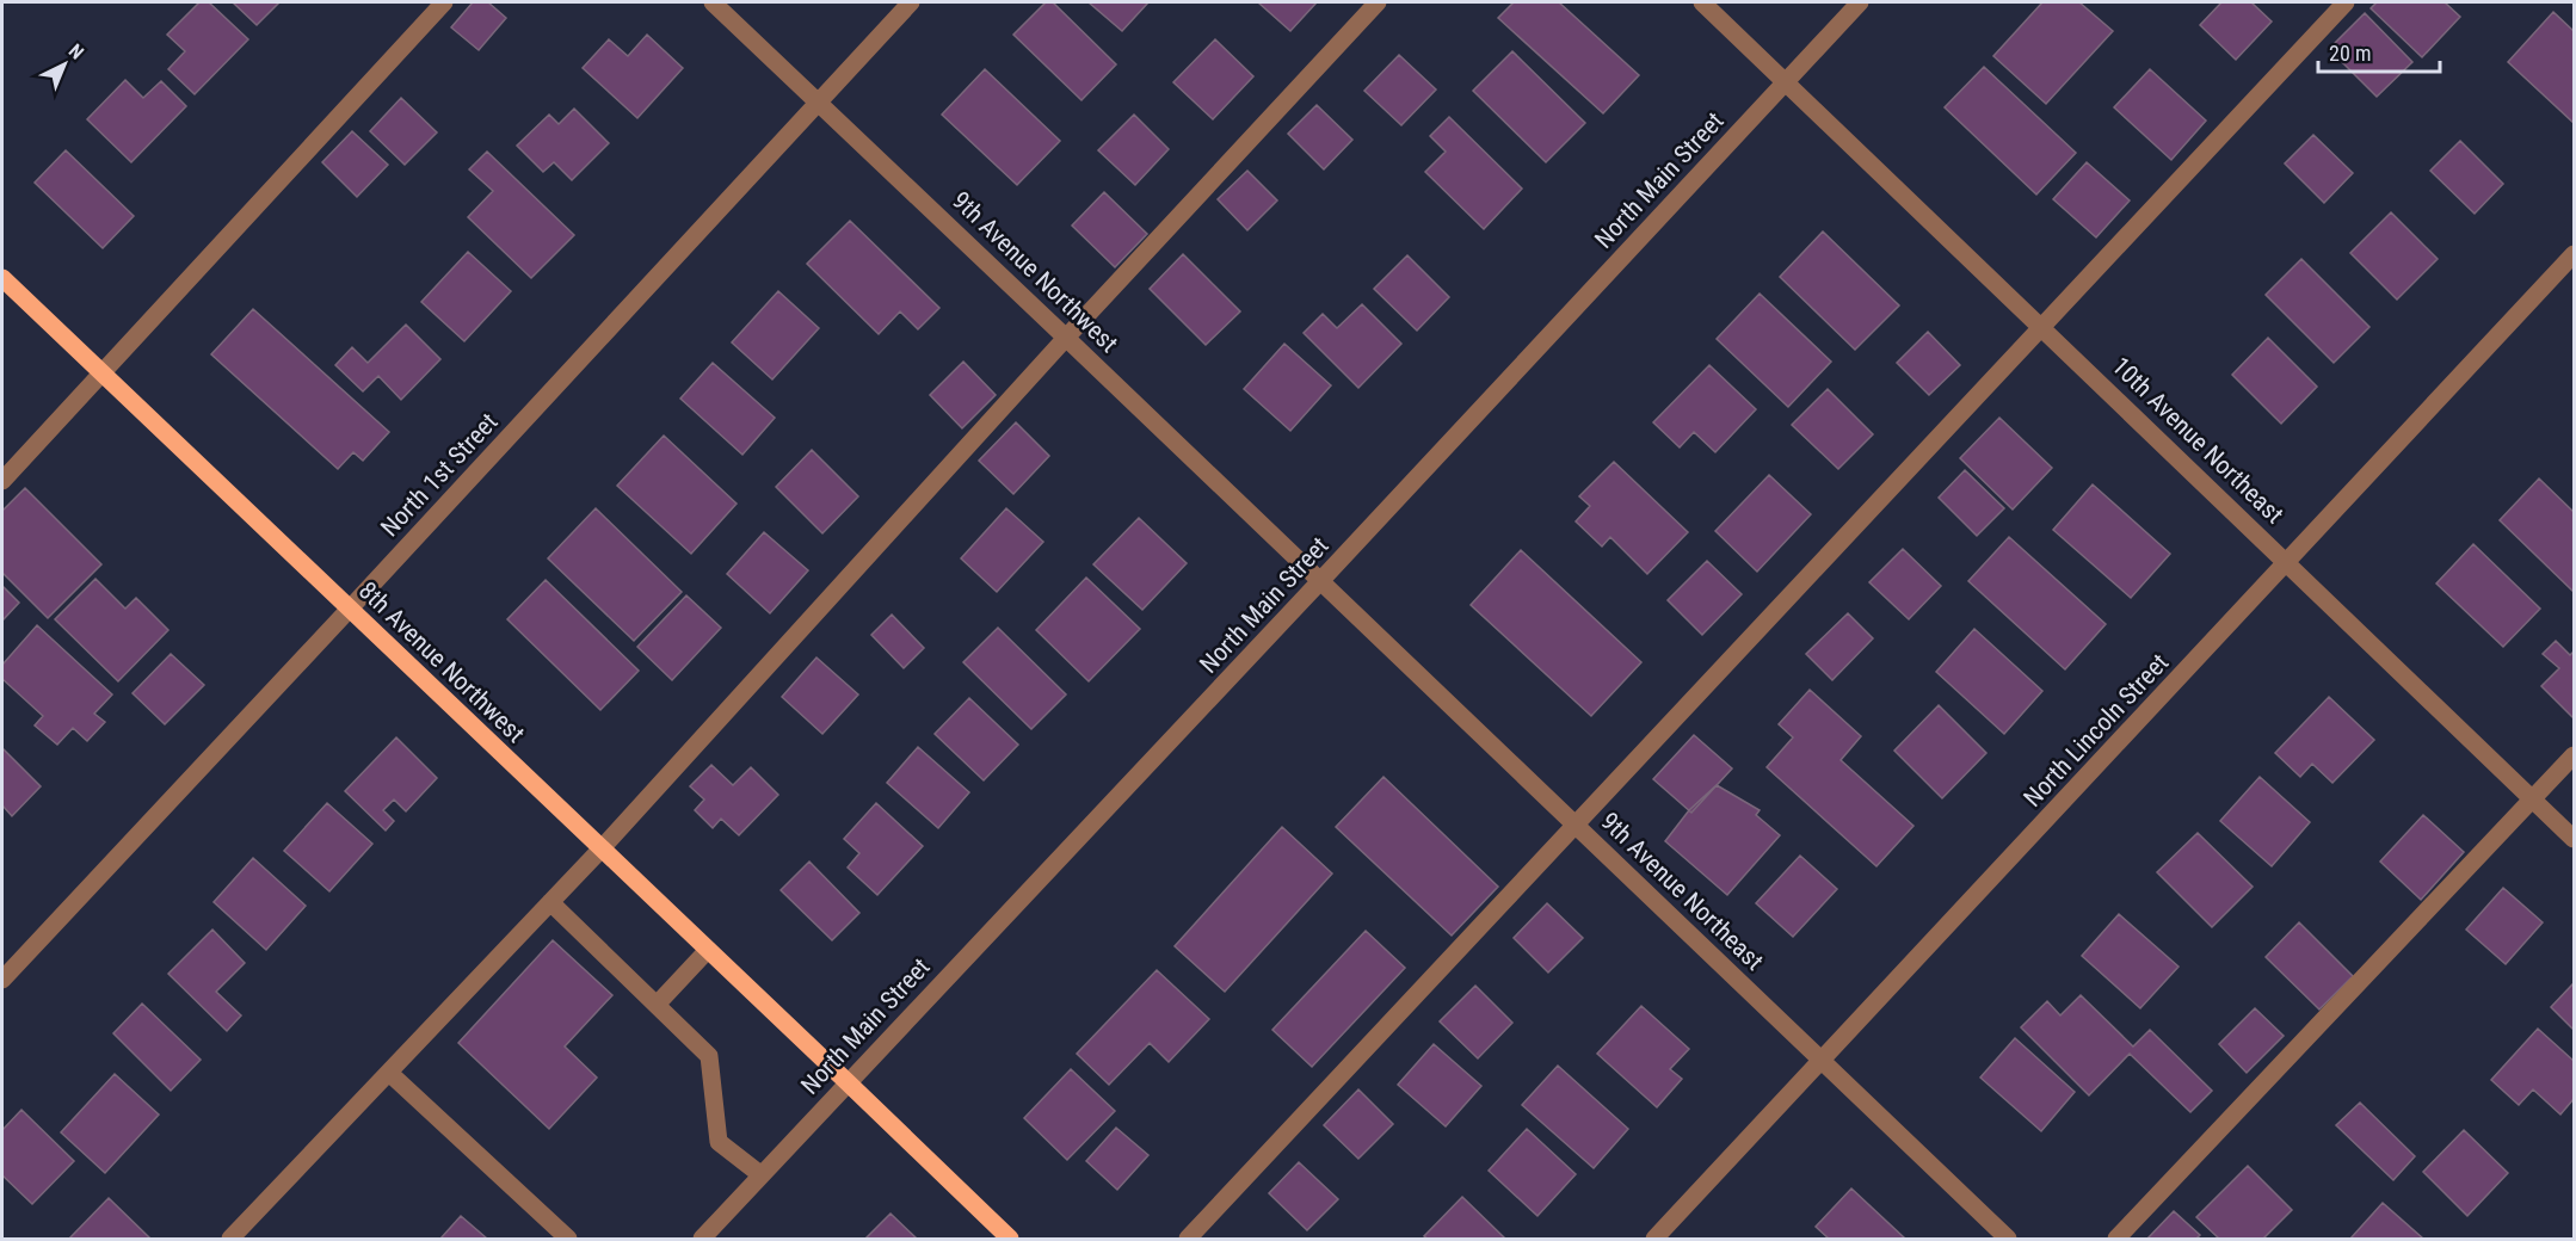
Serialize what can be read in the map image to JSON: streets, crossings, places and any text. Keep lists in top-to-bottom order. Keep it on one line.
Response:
{"streets":{"main road":["8th Avenue Northwest"],"street":["North Main Street","9th Avenue Northwest","10th Avenue Northeast","North 1st Street","North Lincoln Street","9th Avenue Northeast"]},"crossings":[["North Main Street","9th Avenue Northwest"],["North Main Street","10th Avenue Northeast"],["North Main Street","8th Avenue Northwest"],["North Main Street","9th Avenue Northeast"],["9th Avenue Northwest","North 1st Street"],["9th Avenue Northwest","9th Avenue Northeast"],["10th Avenue Northeast","North Lincoln Street"],["North 1st Street","8th Avenue Northwest"],["North Lincoln Street","9th Avenue Northeast"]],"scale_bar":"20 m","north":"top right"}
